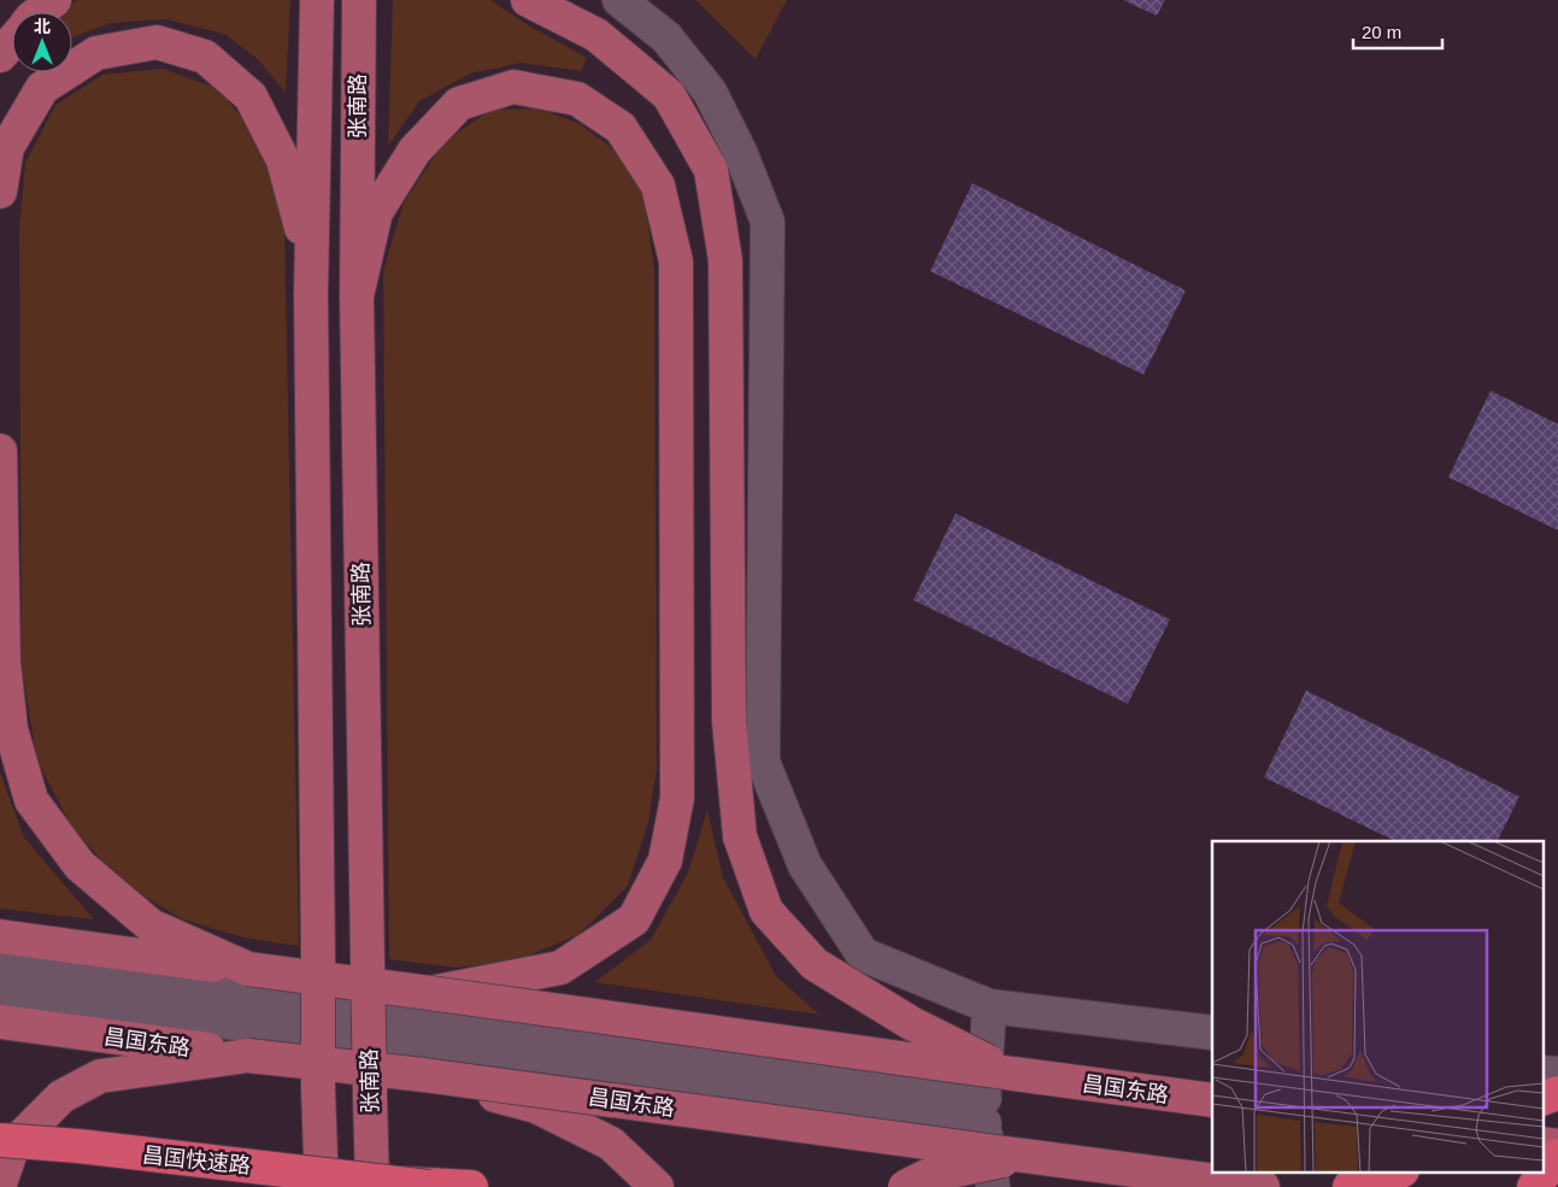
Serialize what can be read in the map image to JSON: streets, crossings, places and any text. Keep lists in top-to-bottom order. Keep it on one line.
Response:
{"streets":{"highway":["昌国快速路"],"main road":["张南路","昌国东路"]},"crossings":[["张南路","昌国快速路"]],"scale_bar":"20 m","north":"top"}
